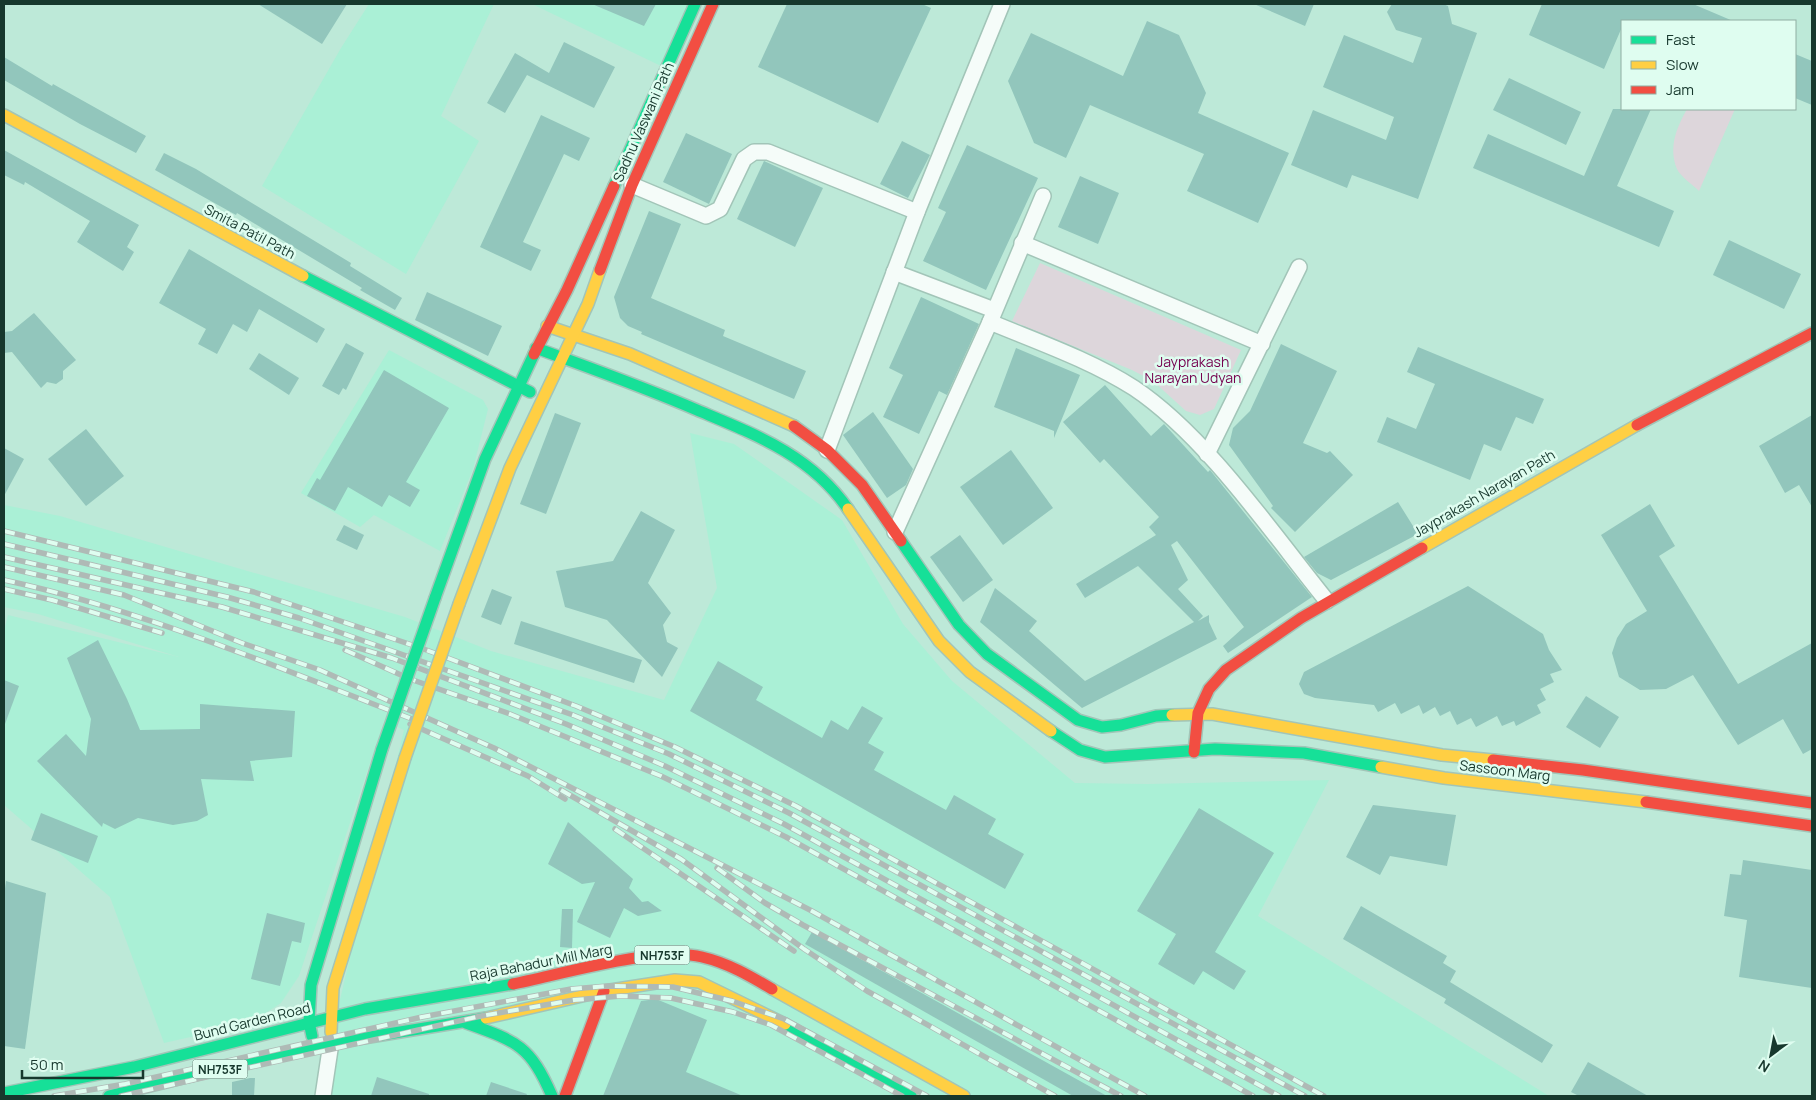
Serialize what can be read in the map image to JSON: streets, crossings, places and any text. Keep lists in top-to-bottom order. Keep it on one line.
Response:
{"streets":{"main road":["Sadhu Vaswani Path","Smita Patil Path","Jayprakash Narayan Path","Sassoon Marg","NH753F","Raja Bahadur Mill Marg","Bund Garden Road"]},"crossings":[["Sadhu Vaswani Path","Smita Patil Path"],["Sadhu Vaswani Path","Sassoon Marg"],["Sadhu Vaswani Path","NH753F"],["Sadhu Vaswani Path","Raja Bahadur Mill Marg"],["Sadhu Vaswani Path","Bund Garden Road"],["Jayprakash Narayan Path","Sassoon Marg"],["Raja Bahadur Mill Marg","Bund Garden Road"]],"parks":["Jayprakash Narayan Udyan"],"legend":["Fast","Slow","Jam"],"scale_bar":"50 m","north":"bottom left"}
